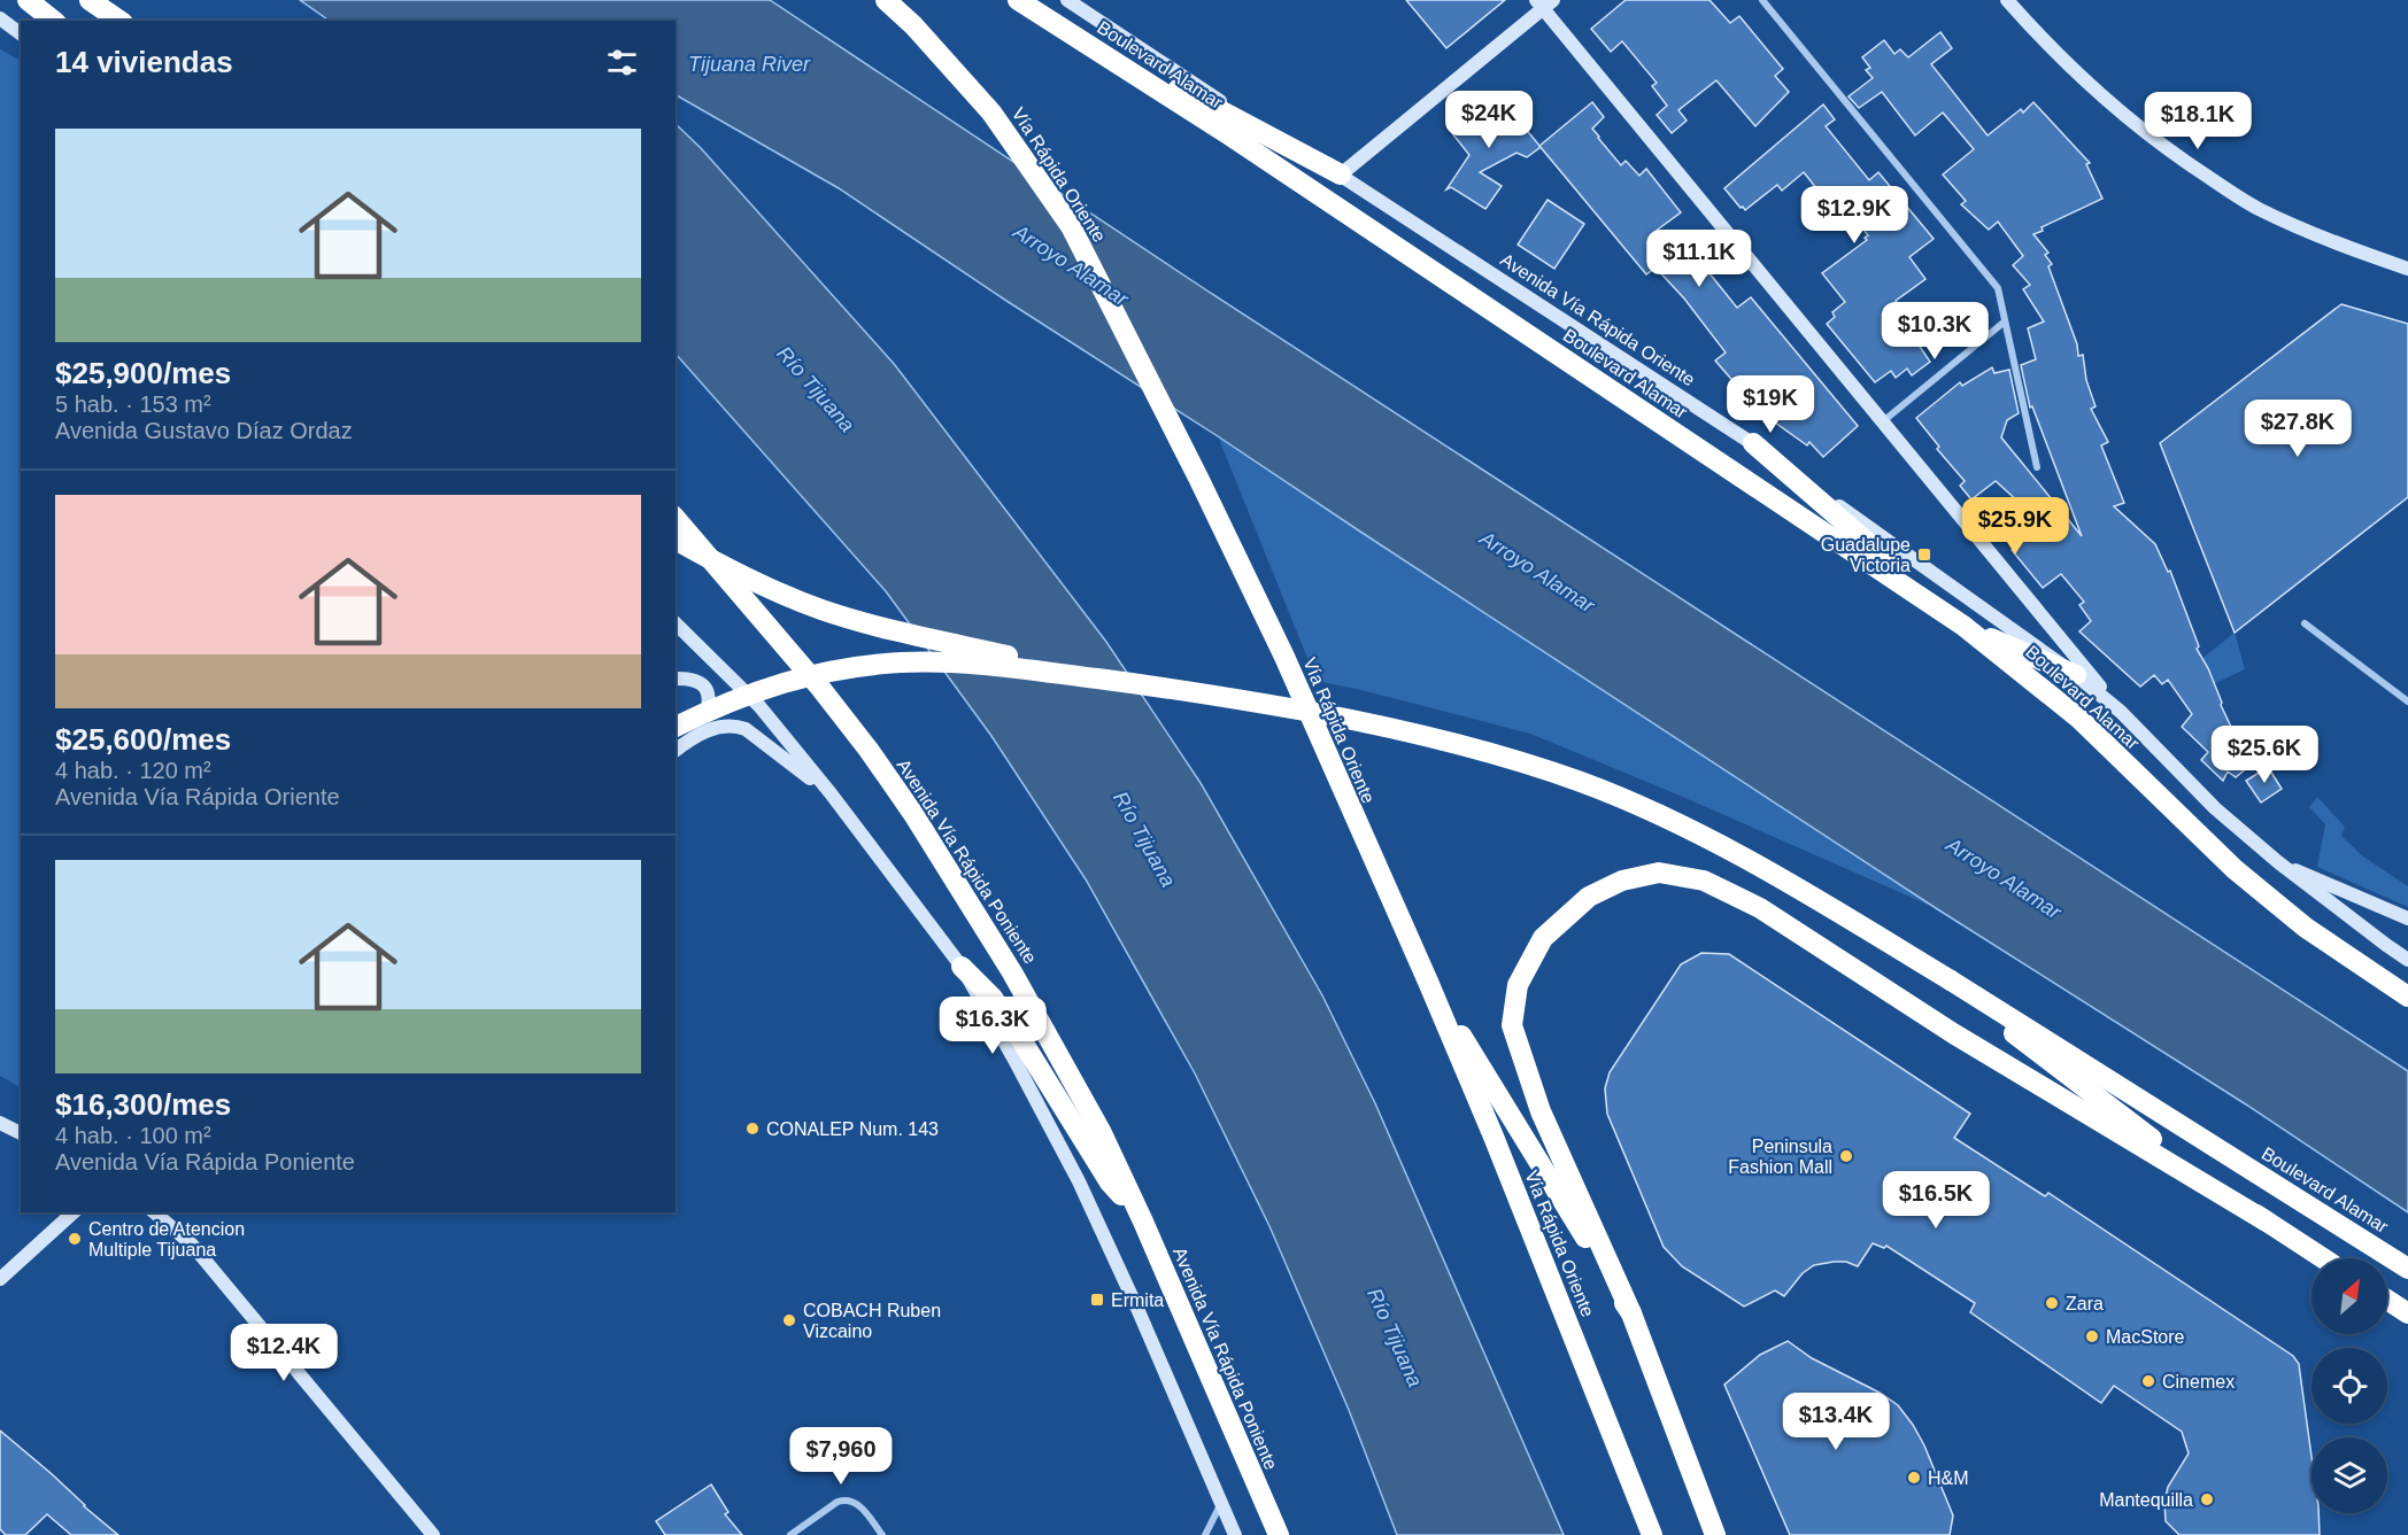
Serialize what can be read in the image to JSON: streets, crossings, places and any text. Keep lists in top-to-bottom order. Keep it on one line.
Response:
{"streets":{"highway":["Boulevard Alamar","Vía Rápida Oriente","Avenida Vía Rápida Poniente"],"main road":["Avenida Vía Rápida Oriente"]},"water":["Tijuana River","Arroyo Alamar","Río Tijuana"],"places":{"transit":["Guadalupe Victoria","Ermita"],"other":["CONALEP Num. 143","Peninsula Fashion Mall","Centro de Atencion Multiple Tijuana","Zara","COBACH Ruben Vizcaino","MacStore","Cinemex","H&M","Mantequilla"]},"north":"top right","page":{"heading":"14 viviendas","price":["$24K","$18.1K","$12.9K","$11.1K","$10.3K","$19K","$27.8K","$25.9K","$25.6K","$16.3K","$16.5K","$12.4K","$13.4K","$7,960"],"list":[{"name":"$25,900/mes","note":"5 hab. · 153 m² · Avenida Gustavo Díaz Ordaz"},{"name":"$25,600/mes","note":"4 hab. · 120 m² · Avenida Vía Rápida Oriente"},{"name":"$16,300/mes","note":"4 hab. · 100 m² · Avenida Vía Rápida Poniente"}]}}
